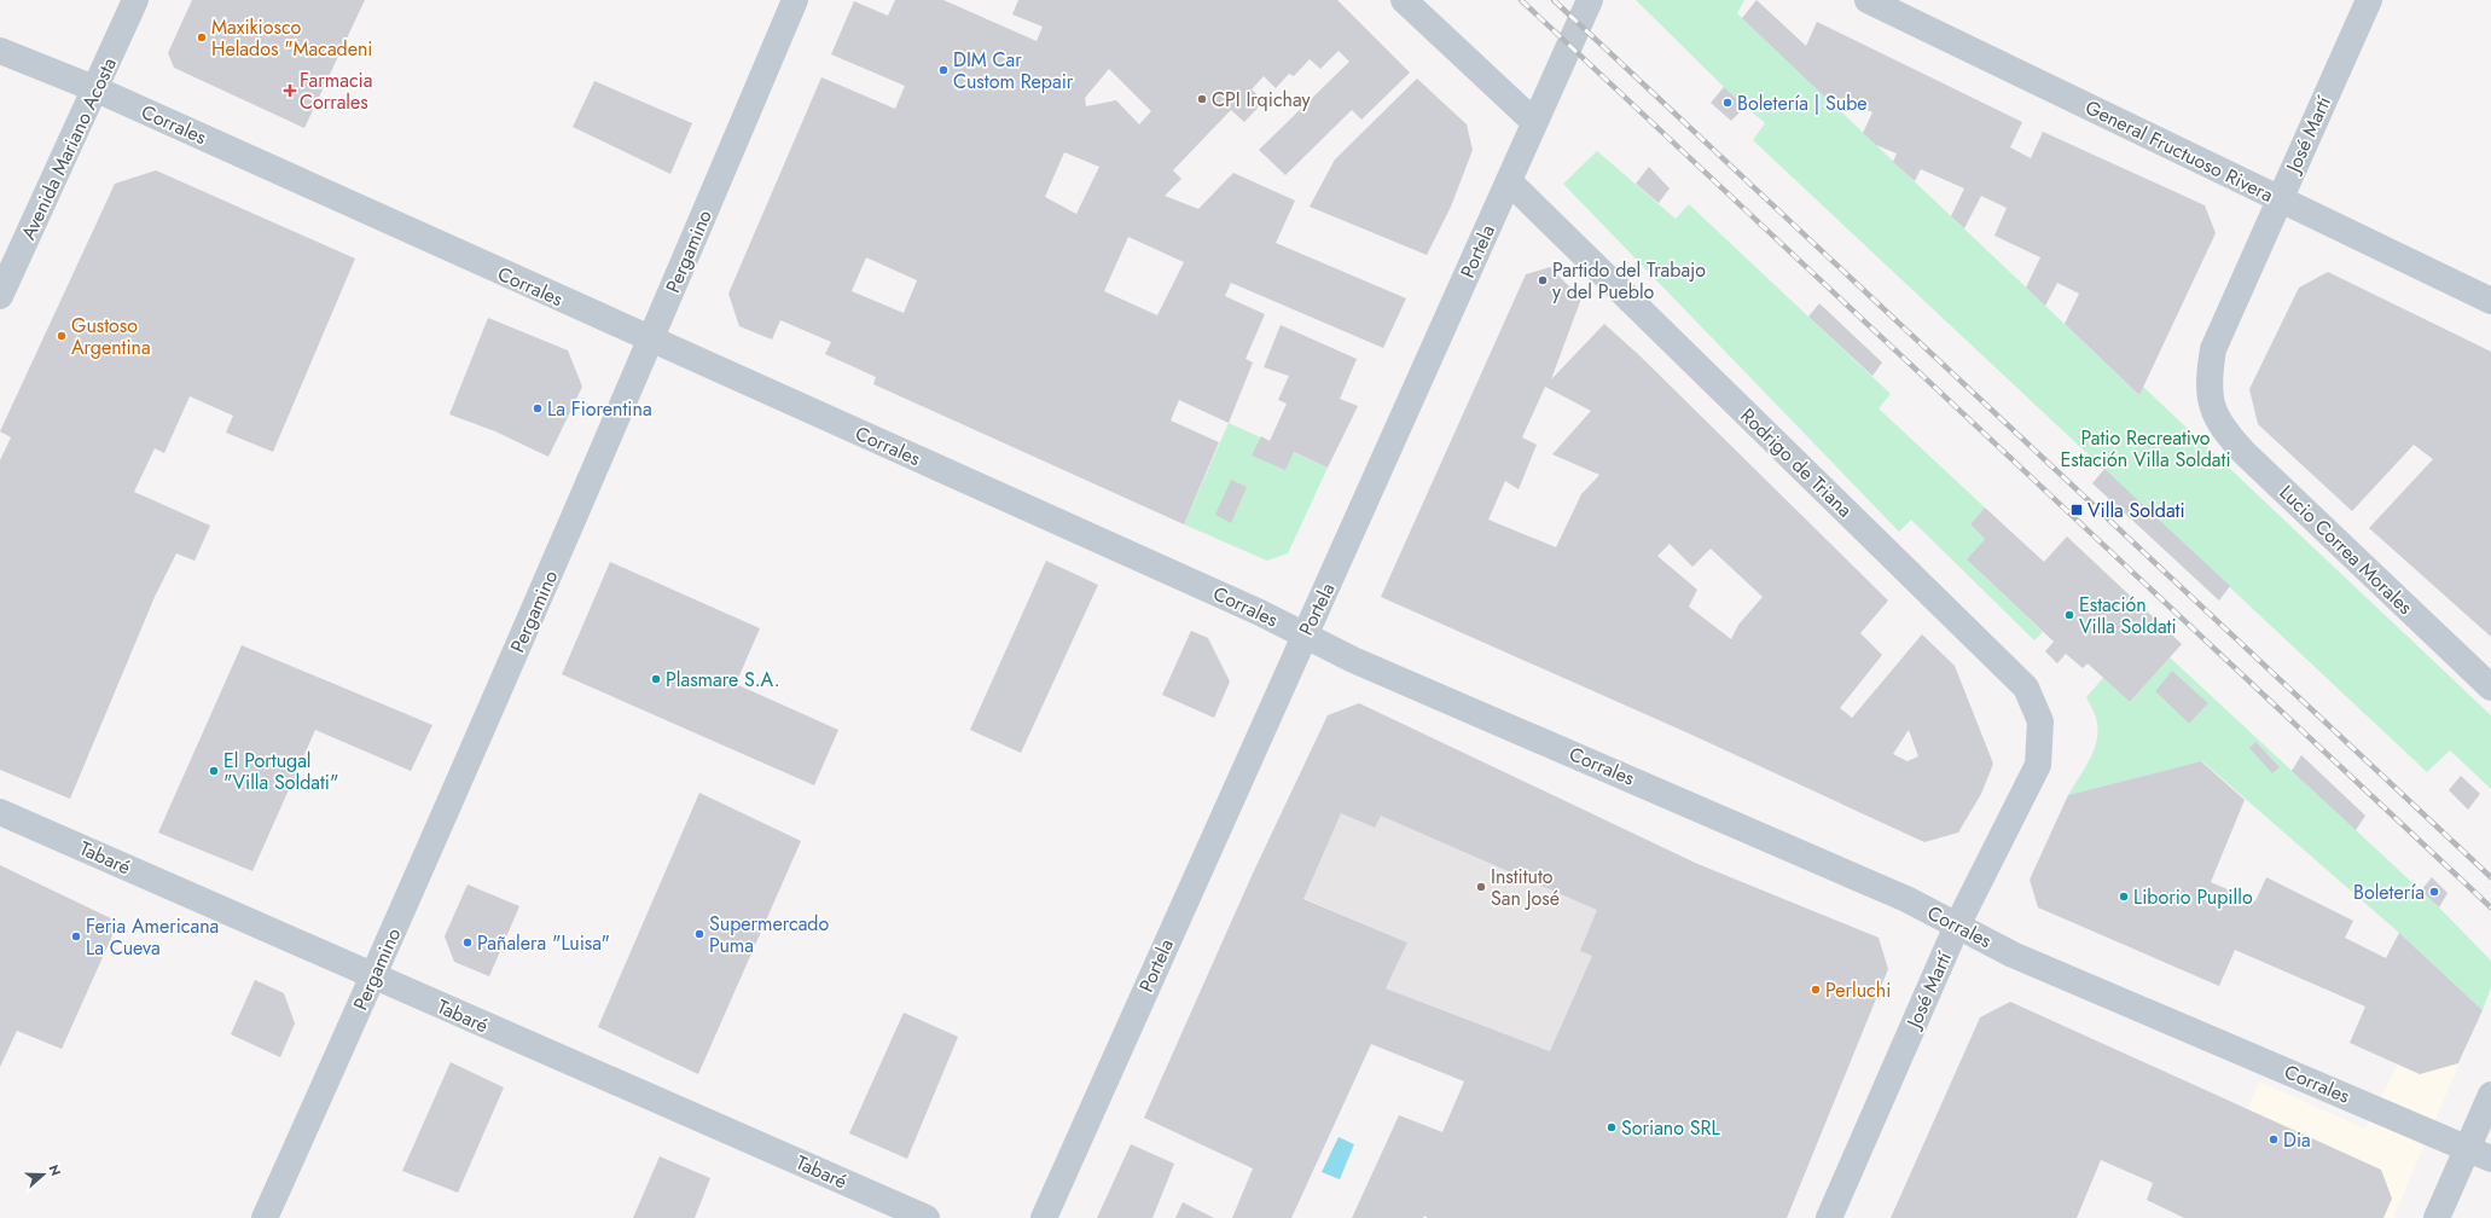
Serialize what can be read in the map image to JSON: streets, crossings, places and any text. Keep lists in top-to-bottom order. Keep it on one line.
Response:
{"streets":{"street":["Corrales","José Martí","Avenida Mariano Acosta","General Fructuoso Rivera","Pergamino","Portela","Rodrigo de Triana","Lucio Correa Morales","Tabaré"]},"crossings":[["Corrales","José Martí"],["Corrales","Avenida Mariano Acosta"],["Corrales","Pergamino"],["Corrales","Portela"],["José Martí","General Fructuoso Rivera"],["José Martí","Rodrigo de Triana"],["José Martí","Lucio Correa Morales"],["Pergamino","Tabaré"],["Portela","Rodrigo de Triana"]],"parks":["Patio Recreativo Estación Villa Soldati"],"places":{"other":["Maxikiosco Helados \"Macadeni","DIM Car Custom Repair","CPI Irqichay","Boletería | Sube","Partido del Trabajo y del Pueblo","Gustoso Argentina","La Fiorentina","Estación Villa Soldati","Plasmare S.A.","El Portugal \"Villa Soldati\"","Instituto San José","Boletería","Liborio Pupillo","Supermercado Puma","Feria Americana La Cueva","Pañalera \"Luisa\"","Perluchi","Soriano SRL","Dia"],"health":["Farmacia Corrales"],"transit":["Villa Soldati"]},"north":"right"}
